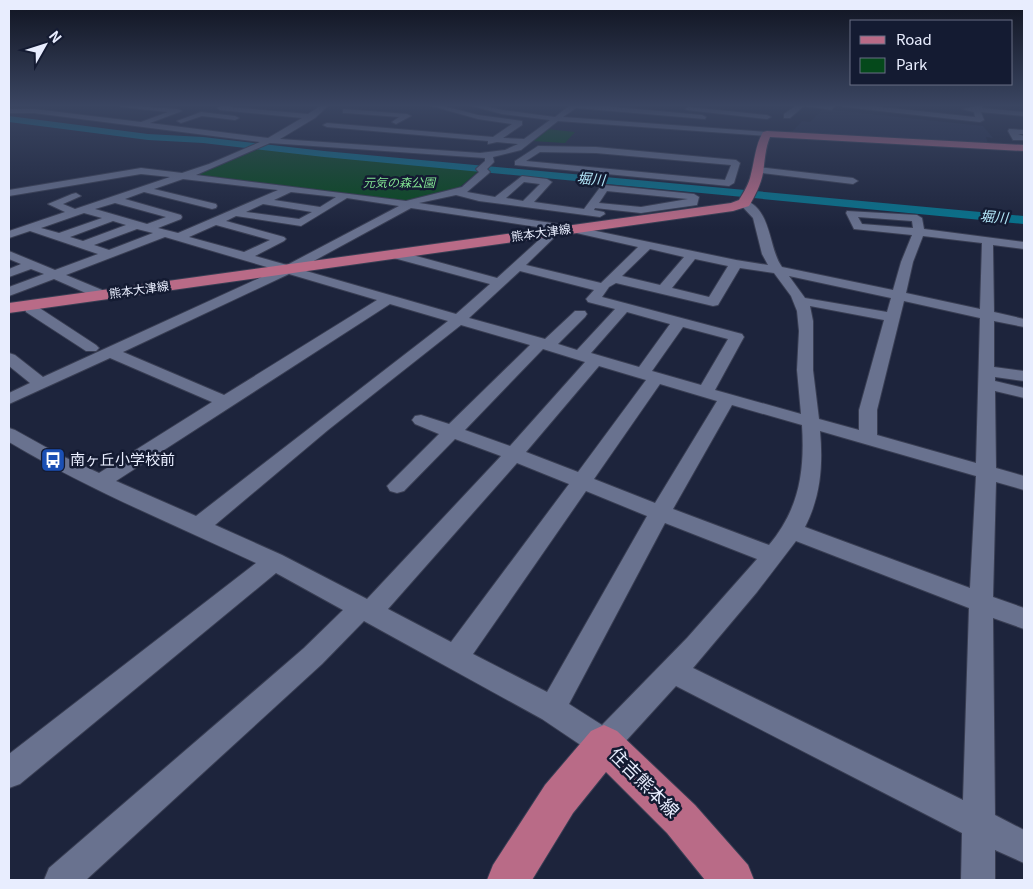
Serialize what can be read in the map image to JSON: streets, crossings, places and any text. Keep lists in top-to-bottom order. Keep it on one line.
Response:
{"streets":{"main road":["熊本大津線","住吉熊本線"]},"water":["堀川"],"parks":["元気の森公園"],"places":{"bus stop":["南ヶ丘小学校前"]},"legend":["Road","Park"],"north":"top right"}
